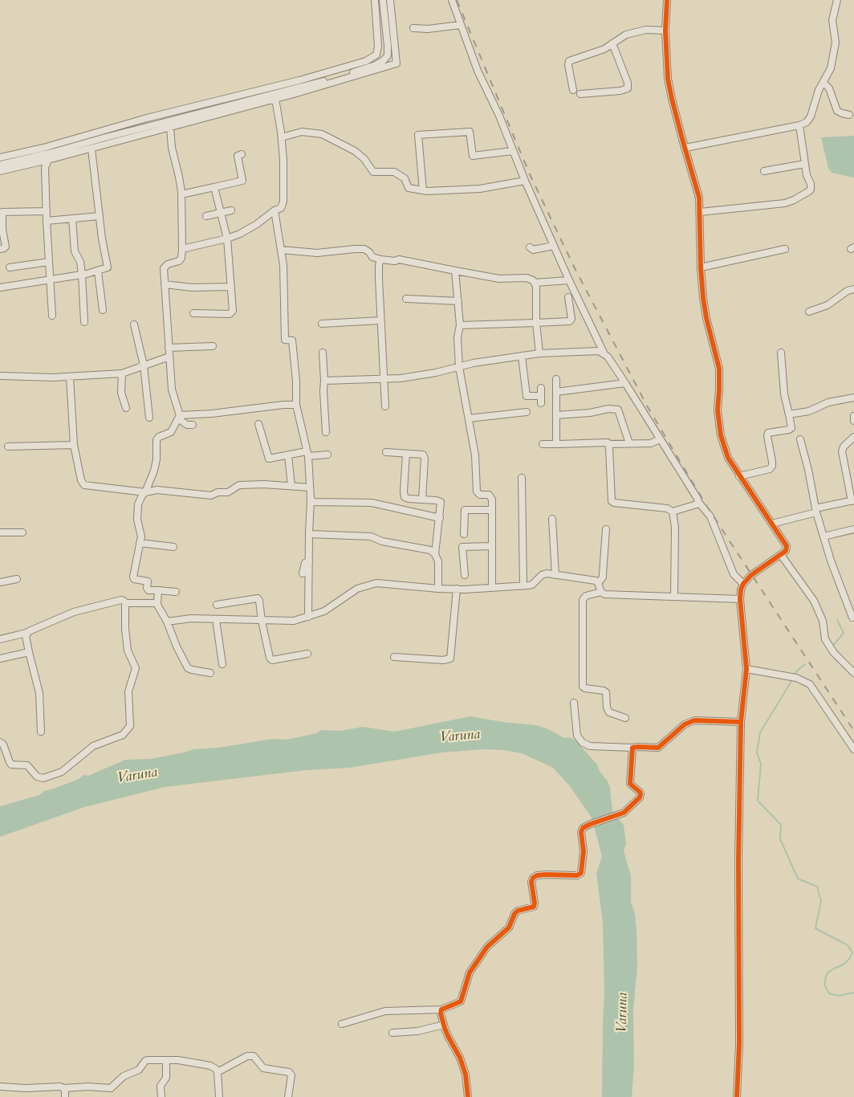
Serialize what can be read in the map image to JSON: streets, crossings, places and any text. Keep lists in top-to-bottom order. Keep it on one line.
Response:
{"water":["Varuna"]}
